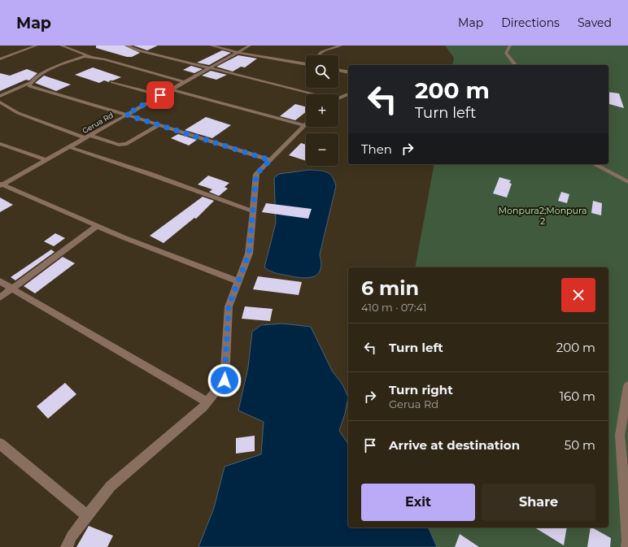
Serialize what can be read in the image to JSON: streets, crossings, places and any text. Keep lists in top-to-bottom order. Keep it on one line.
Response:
{"streets":{"street":["Gerua Rd"]},"parks":["Monpura2;Monpura 2"],"page":{"header":"Map","nav":["Map","Directions","Saved"],"map_buttons":["+","−"],"turn":["200 m","Turn left"],"then":"Then","heading":["6 min","410 m · 07:41"],"list":[{"name":"Turn left","value":"200 m"},{"name":"Turn right","note":"Gerua Rd","value":"160 m"},{"name":"Arrive at destination","value":"50 m"}],"buttons":["Exit","Share"]}}
